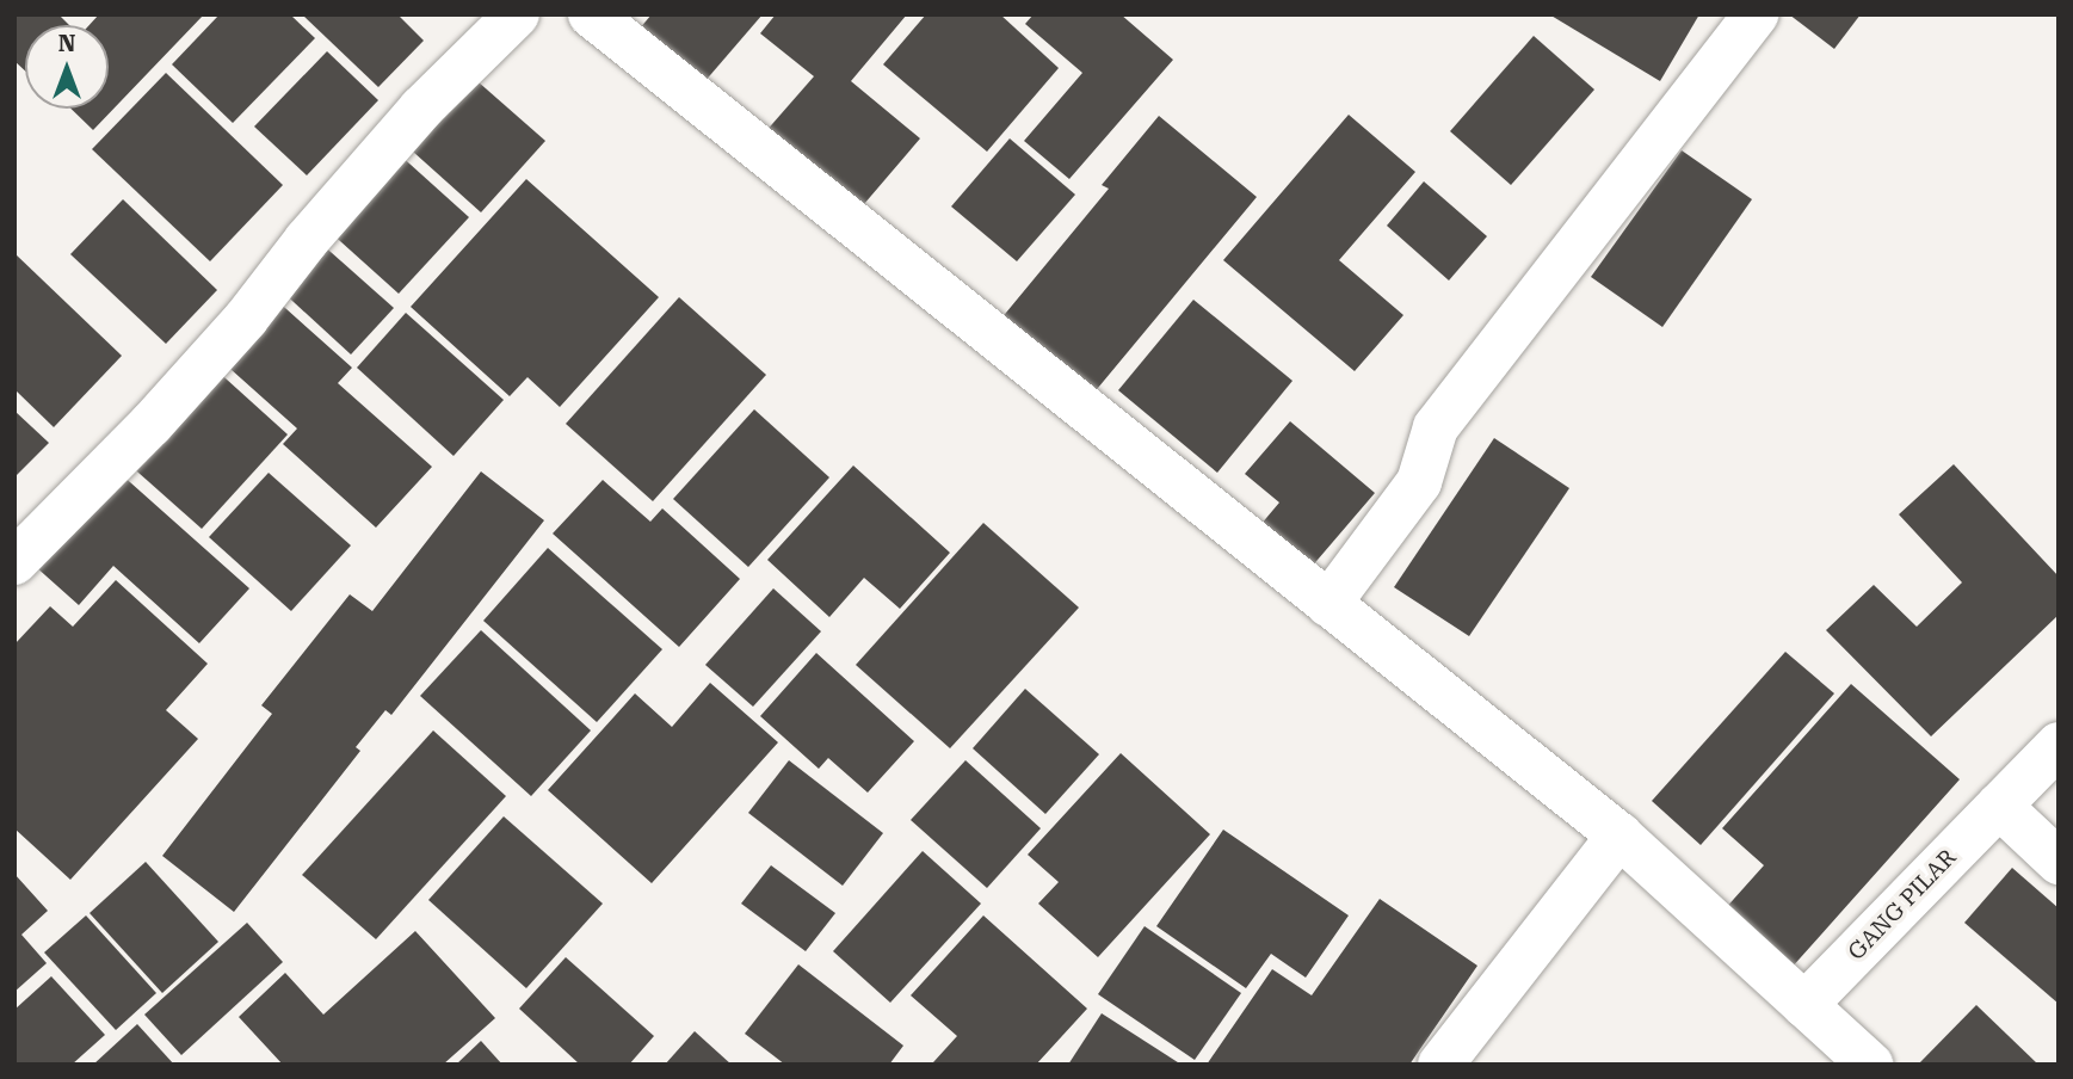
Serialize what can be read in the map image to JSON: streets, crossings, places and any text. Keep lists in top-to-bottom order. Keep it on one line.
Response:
{"streets":{"street":["GANG PILAR"]},"north":"top"}
